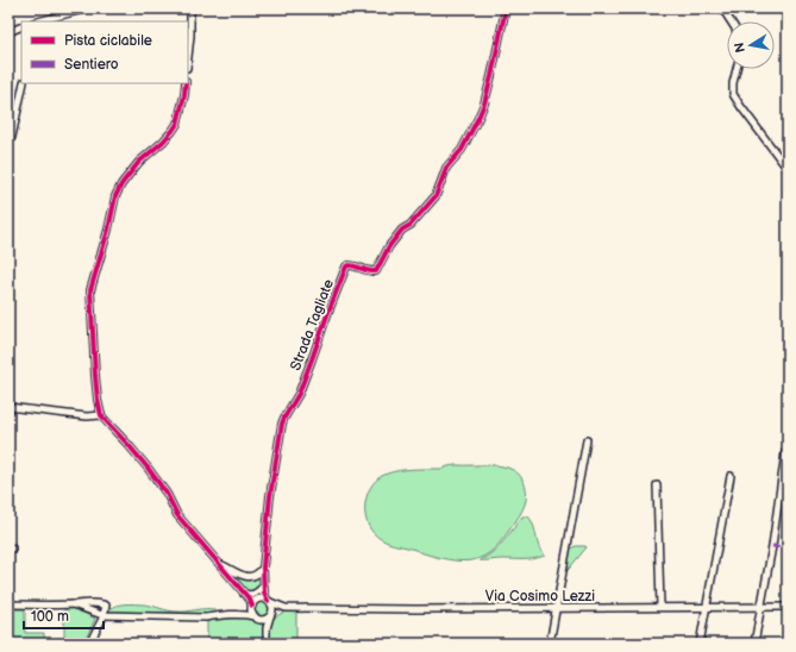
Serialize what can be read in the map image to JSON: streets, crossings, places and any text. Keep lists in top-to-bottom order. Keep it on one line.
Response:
{"streets":{"street":["Strada Tagliate","Via Cosimo Lezzi"]},"crossings":[["Strada Tagliate","Via Cosimo Lezzi"]],"legend":["Pista ciclabile","Sentiero"],"scale_bar":"100 m","north":"left"}
